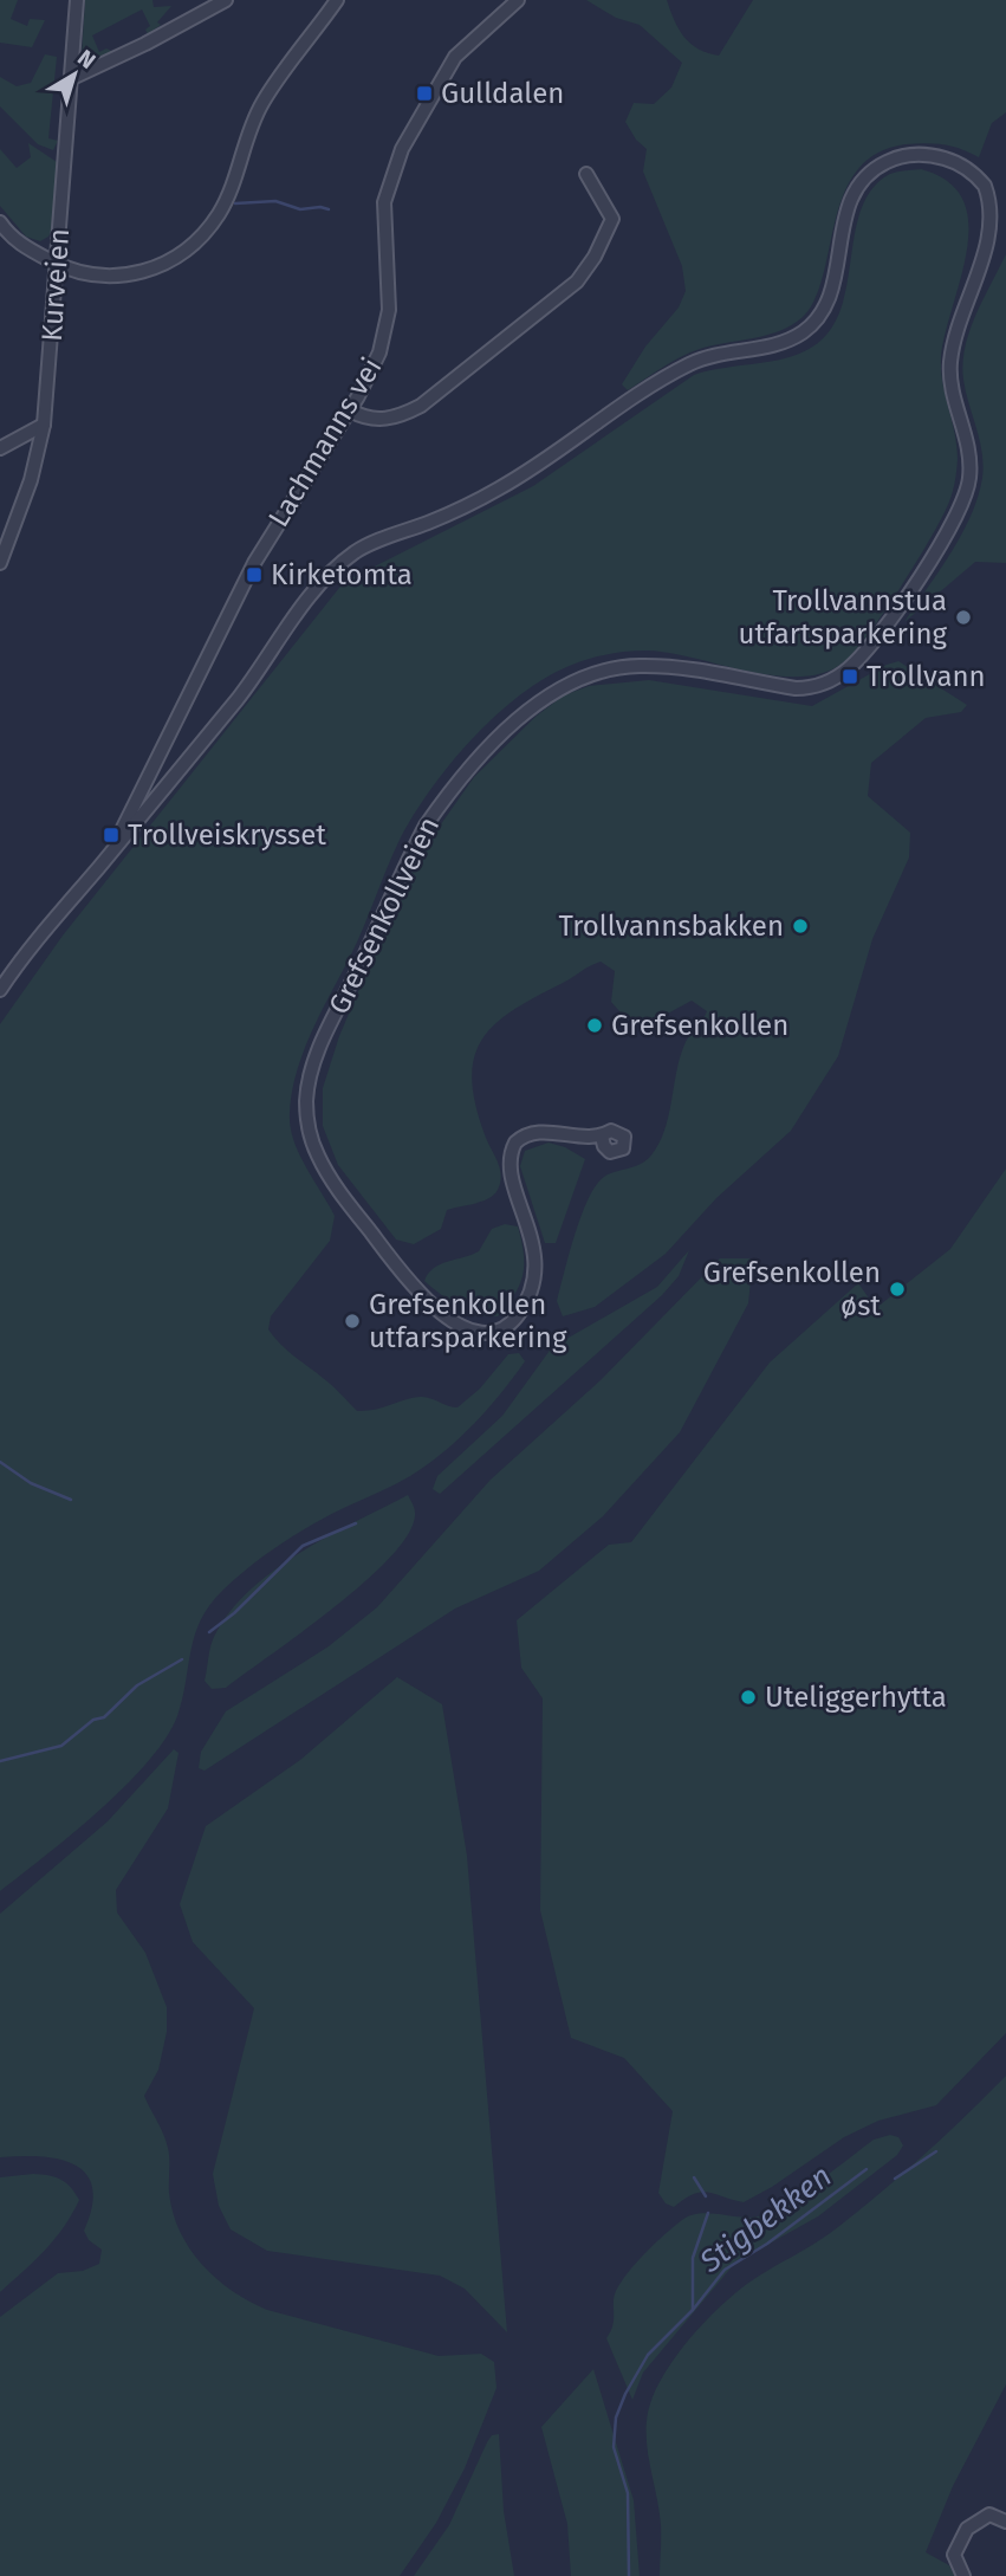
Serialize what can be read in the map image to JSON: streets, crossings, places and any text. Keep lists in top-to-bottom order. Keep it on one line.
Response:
{"streets":{"street":["Kurveien","Lachmanns vei","Grefsenkollveien"]},"crossings":[["Lachmanns vei","Grefsenkollveien"]],"water":["Stigbekken"],"places":{"transit":["Gulldalen","Kirketomta","Trollvann","Trollveiskrysset"],"other":["Trollvannstua utfartsparkering","Trollvannsbakken","Grefsenkollen","Grefsenkollen øst","Grefsenkollen utfarsparkering","Uteliggerhytta"]},"north":"top right"}
